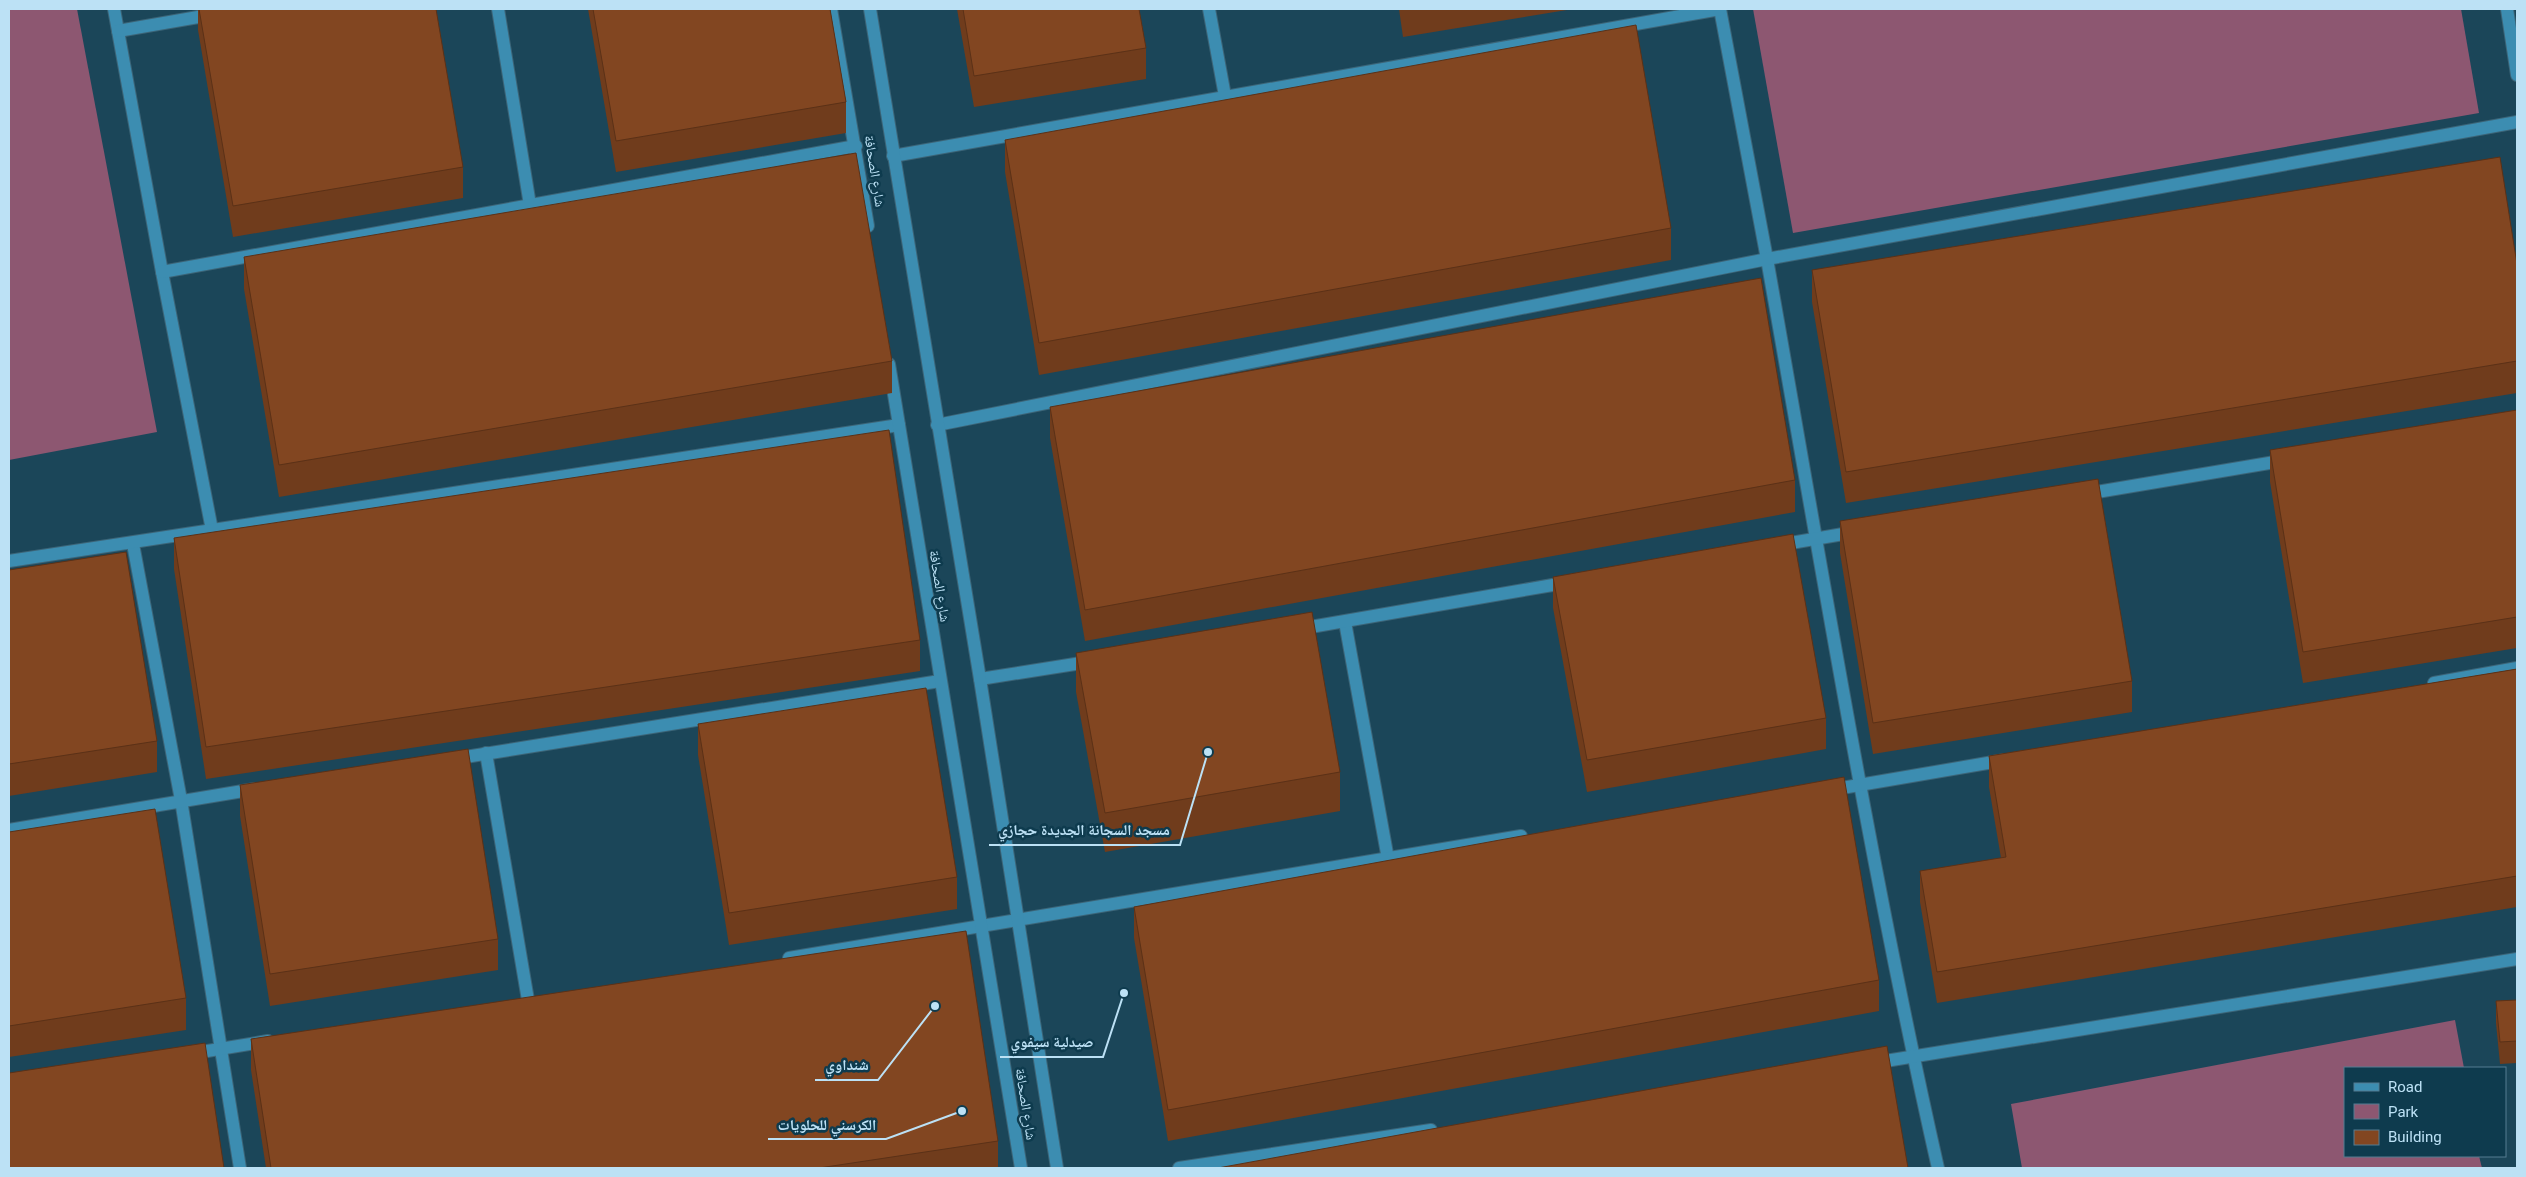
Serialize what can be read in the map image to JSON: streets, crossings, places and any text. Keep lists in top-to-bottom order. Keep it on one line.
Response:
{"streets":{"street":["شارع الصحافة"]},"places":["مسجد السجانة الجديدة حجازي","صيدلية سيفوي","شنداوي","الكرسني للحلويات"],"legend":["Road","Park","Building"]}
